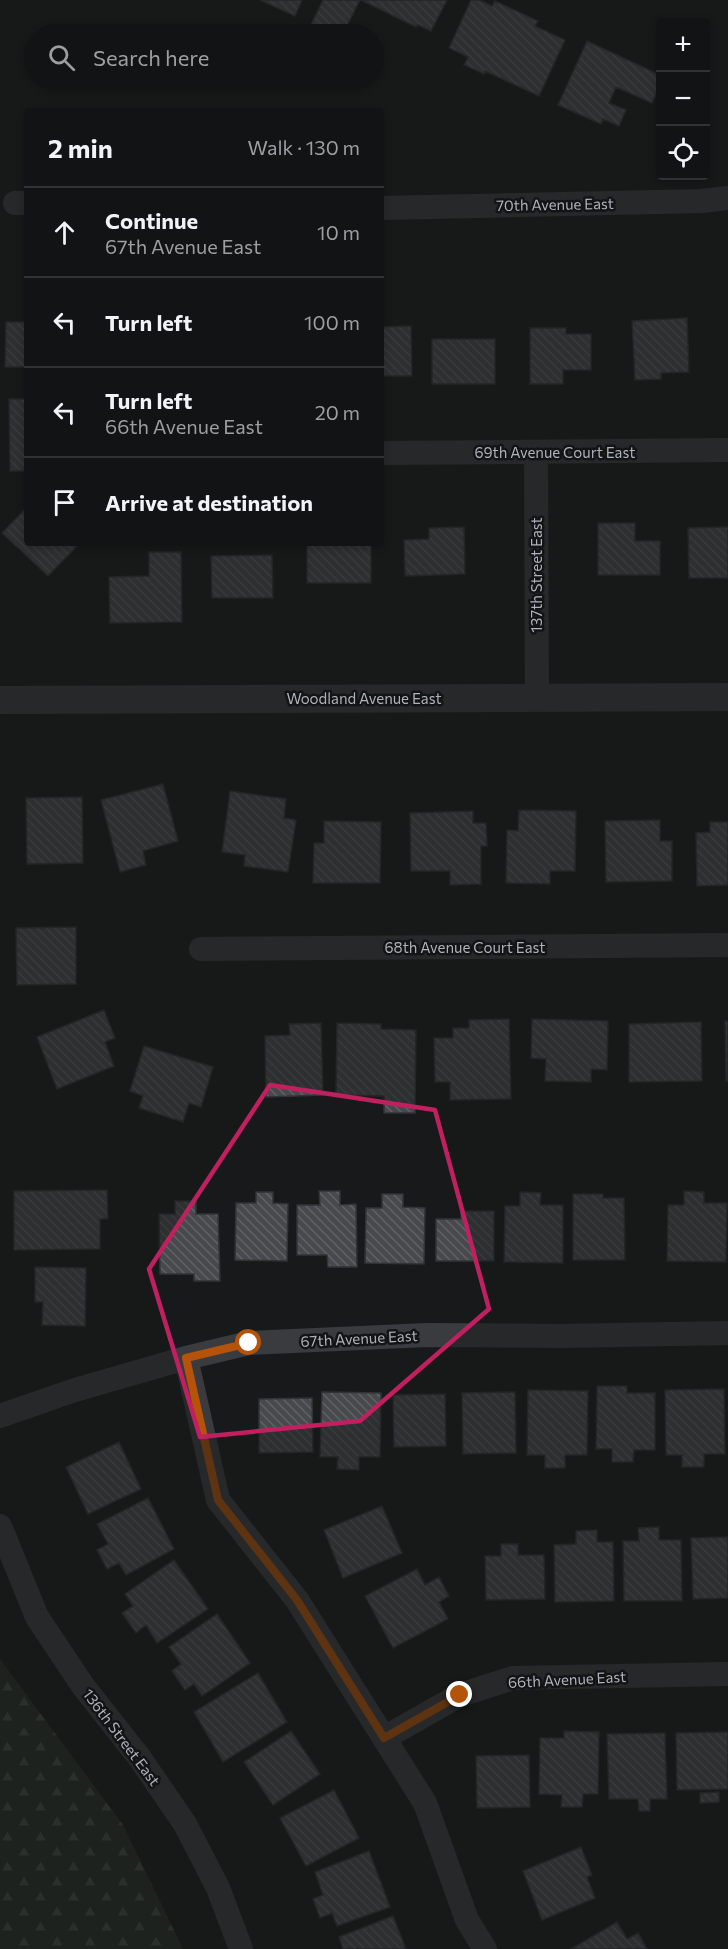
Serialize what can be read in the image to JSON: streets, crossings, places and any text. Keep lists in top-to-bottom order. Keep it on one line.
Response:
{"streets":{"street":["70th Avenue East","69th Avenue Court East","137th Street East","Woodland Avenue East","68th Avenue Court East","67th Avenue East","66th Avenue East","136th Street East"]},"crossings":[["69th Avenue Court East","137th Street East"],["137th Street East","Woodland Avenue East"]],"page":{"map_buttons":["+","−"],"search":"Search here","heading":["2 min","Walk · 130 m"],"list":[["Continue","67th Avenue East","10 m"],["Turn left","100 m"],["Turn left","66th Avenue East","20 m"],"Arrive at destination"]}}
